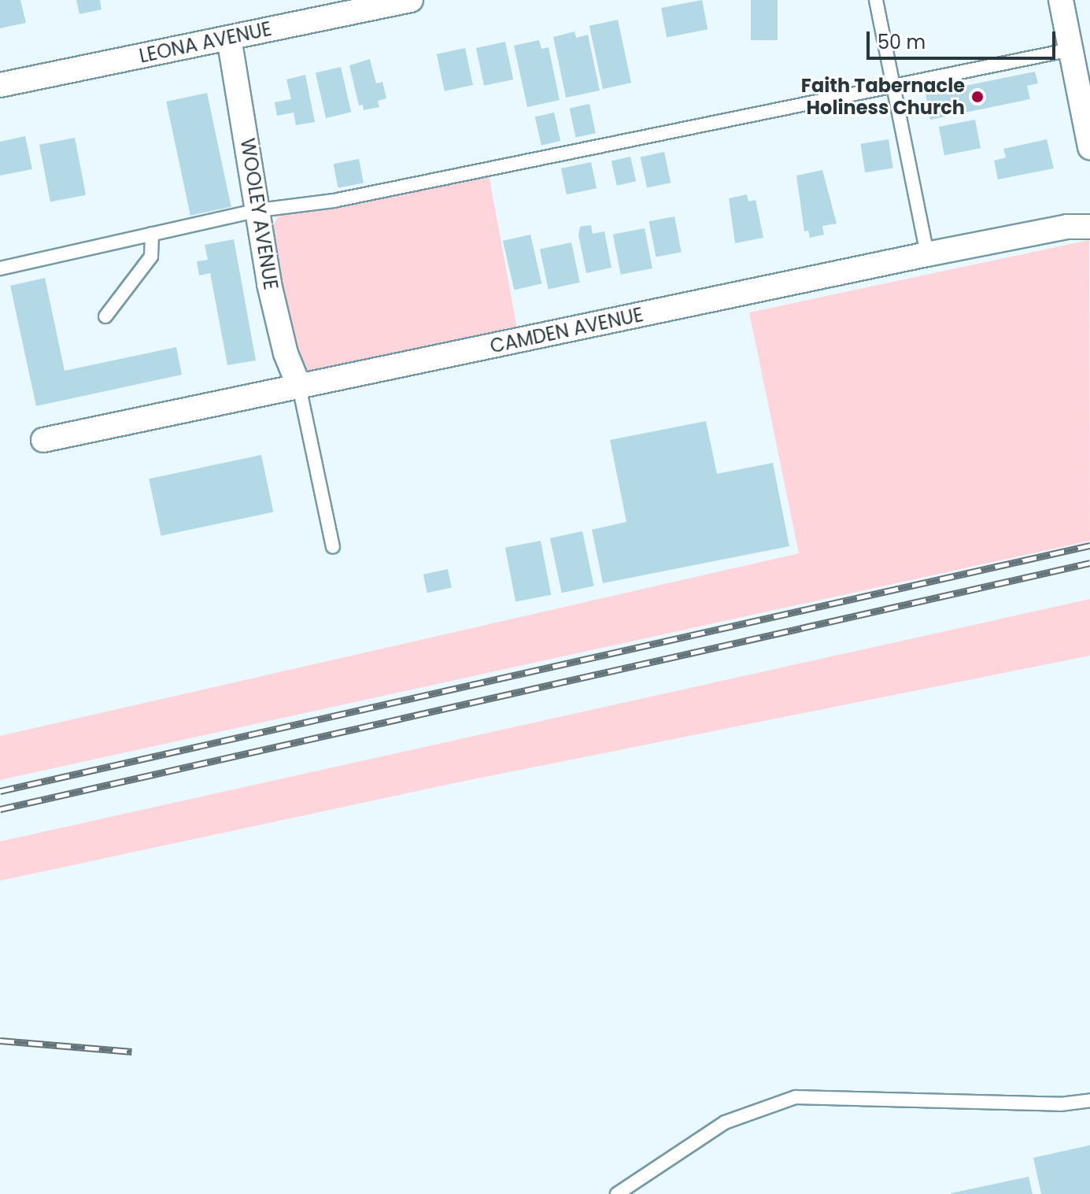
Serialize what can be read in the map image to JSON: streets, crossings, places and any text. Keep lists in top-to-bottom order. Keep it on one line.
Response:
{"streets":{"street":["LEONA AVENUE","WOOLEY AVENUE","CAMDEN AVENUE"]},"crossings":[["LEONA AVENUE","WOOLEY AVENUE"],["WOOLEY AVENUE","CAMDEN AVENUE"]],"places":["Faith Tabernacle Holiness Church"],"scale_bar":"50 m"}
